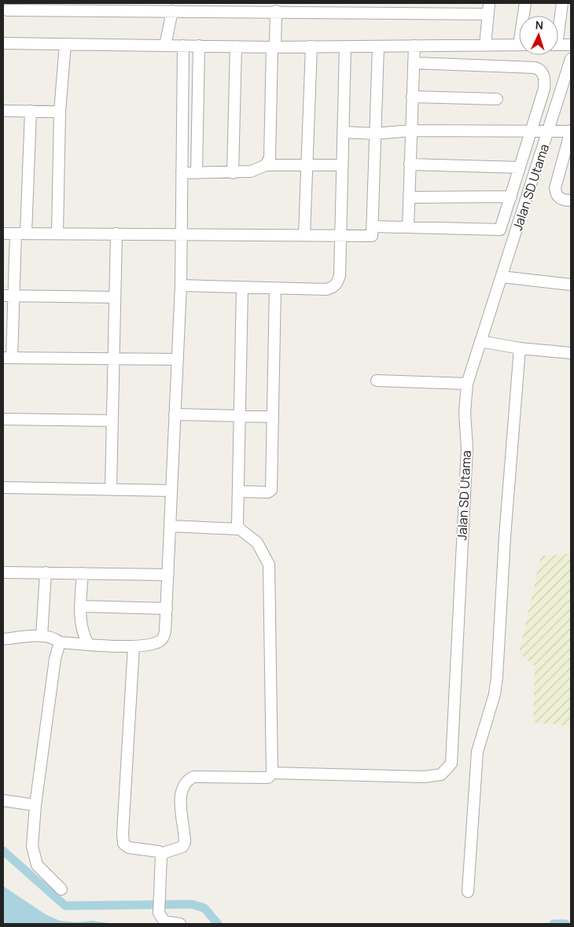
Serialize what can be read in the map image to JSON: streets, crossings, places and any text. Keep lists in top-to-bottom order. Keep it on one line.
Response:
{"streets":{"street":["Jalan SD Utama"]},"north":"top"}
